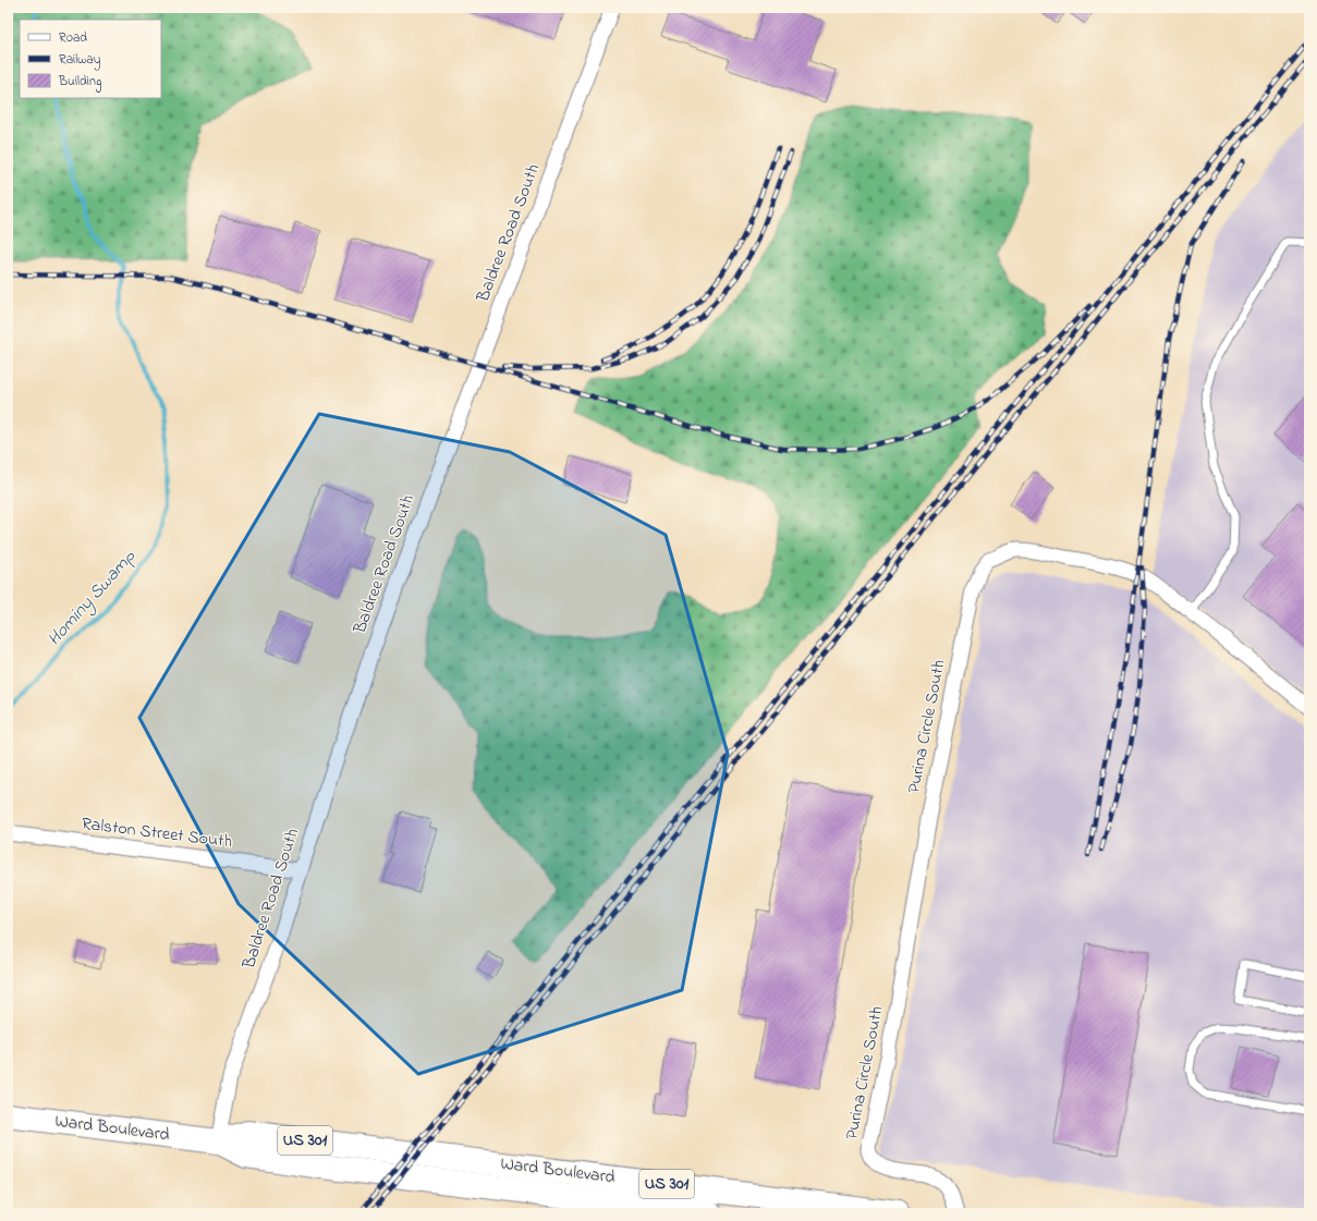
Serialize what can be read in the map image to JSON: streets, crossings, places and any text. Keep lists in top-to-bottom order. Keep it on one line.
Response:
{"streets":{"highway":["Ward Boulevard","US 301"],"street":["Baldree Road South","Purina Circle South","Ralston Street South"]},"crossings":[["Baldree Road South","Ralston Street South"],["Baldree Road South","Ward Boulevard"]],"water":["Hominy Swamp"],"legend":["Road","Railway","Building"]}
